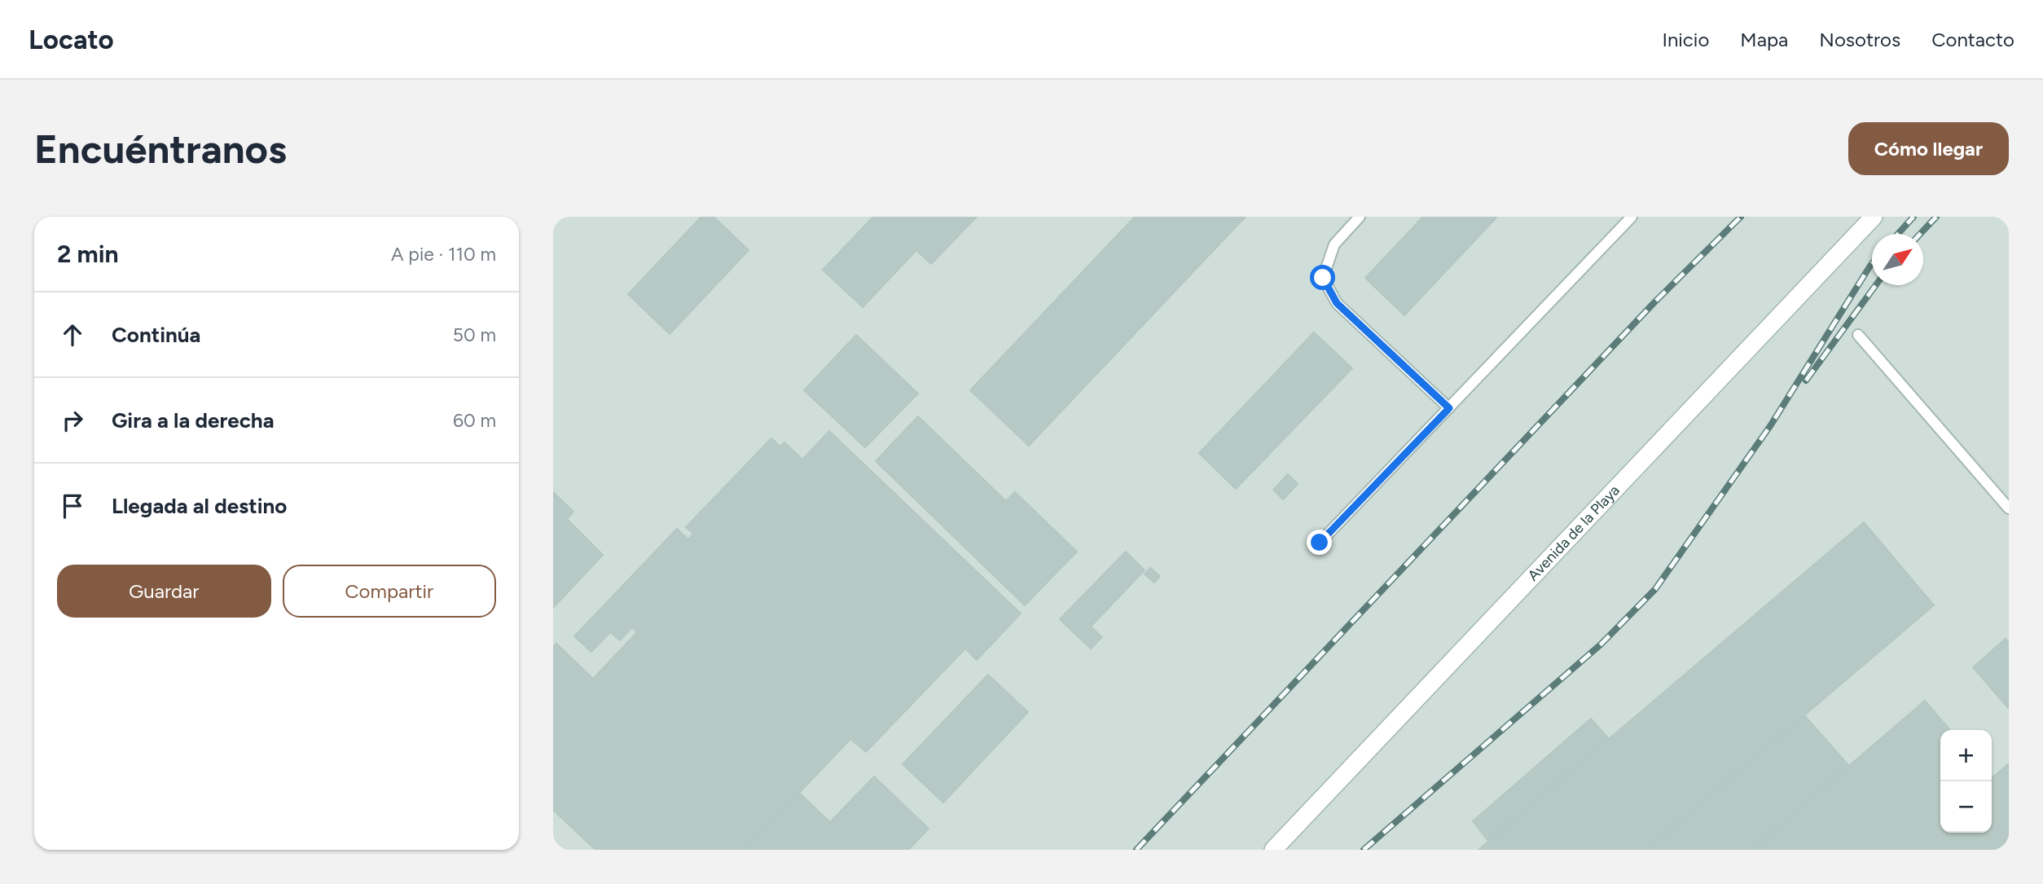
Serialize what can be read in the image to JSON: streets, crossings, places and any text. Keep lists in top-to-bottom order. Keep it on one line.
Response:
{"streets":{"street":["Avenida de la Playa"]},"north":"top right","page":{"header":"Locato","nav":["Inicio","Mapa","Nosotros","Contacto"],"buttons":["Cómo llegar",["Guardar","Compartir"]],"title":"Encuéntranos","heading":["2 min","A pie · 110 m"],"list":[["Continúa","50 m"],["Gira a la derecha","60 m"],"Llegada al destino"],"map_buttons":["+","−"]}}
